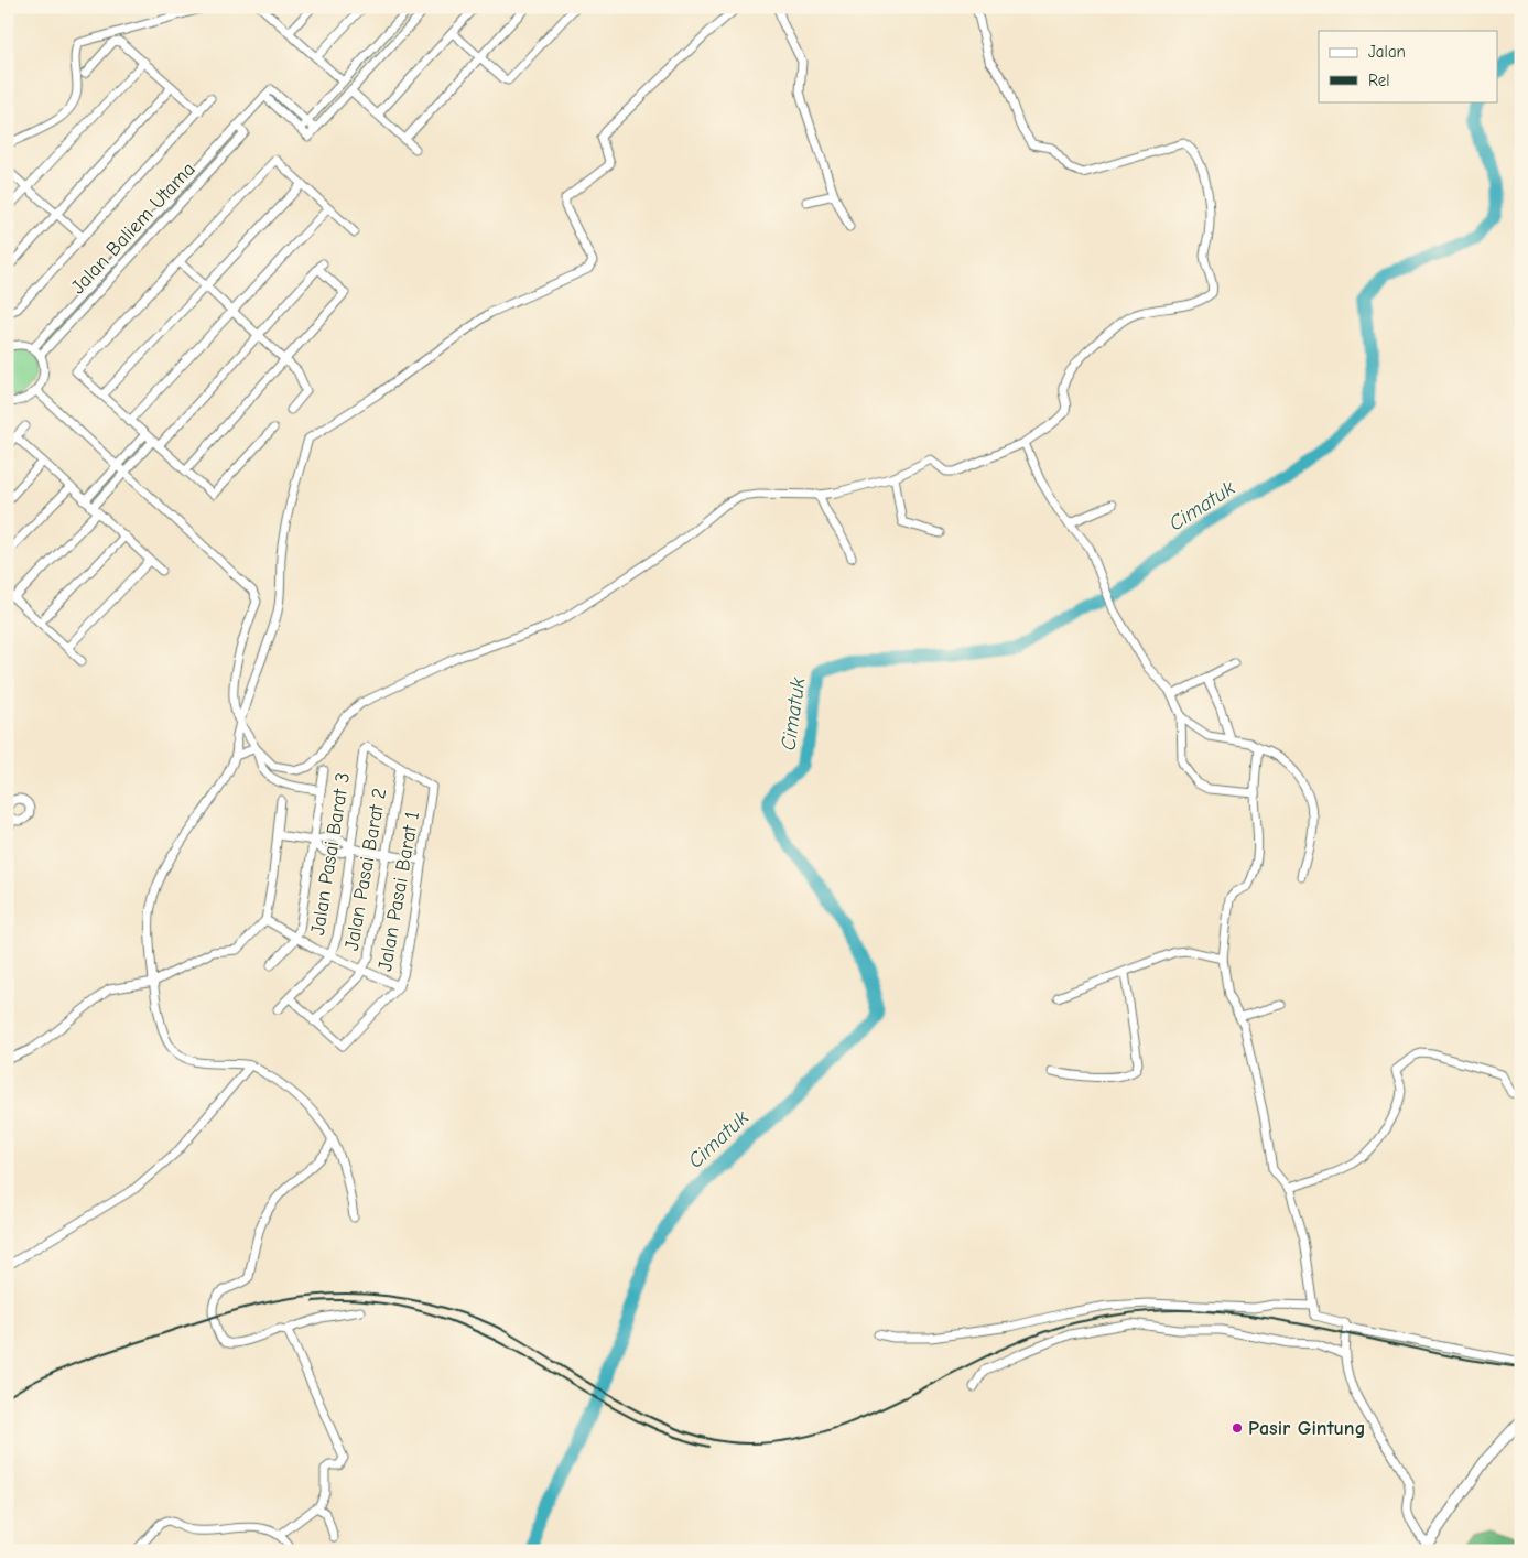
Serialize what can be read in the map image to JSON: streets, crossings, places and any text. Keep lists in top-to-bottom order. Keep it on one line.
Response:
{"streets":{"street":["Jalan Baliem Utama","Jalan Pasai Barat 3","Jalan Pasai Barat 2","Jalan Pasai Barat 1"]},"crossings":[["Jalan Pasai Barat 3","Jalan Pasai Barat 2"],["Jalan Pasai Barat 3","Jalan Pasai Barat 1"],["Jalan Pasai Barat 2","Jalan Pasai Barat 1"]],"water":["Cimatuk"],"places":["Pasir Gintung"],"legend":["Jalan","Rel"]}
